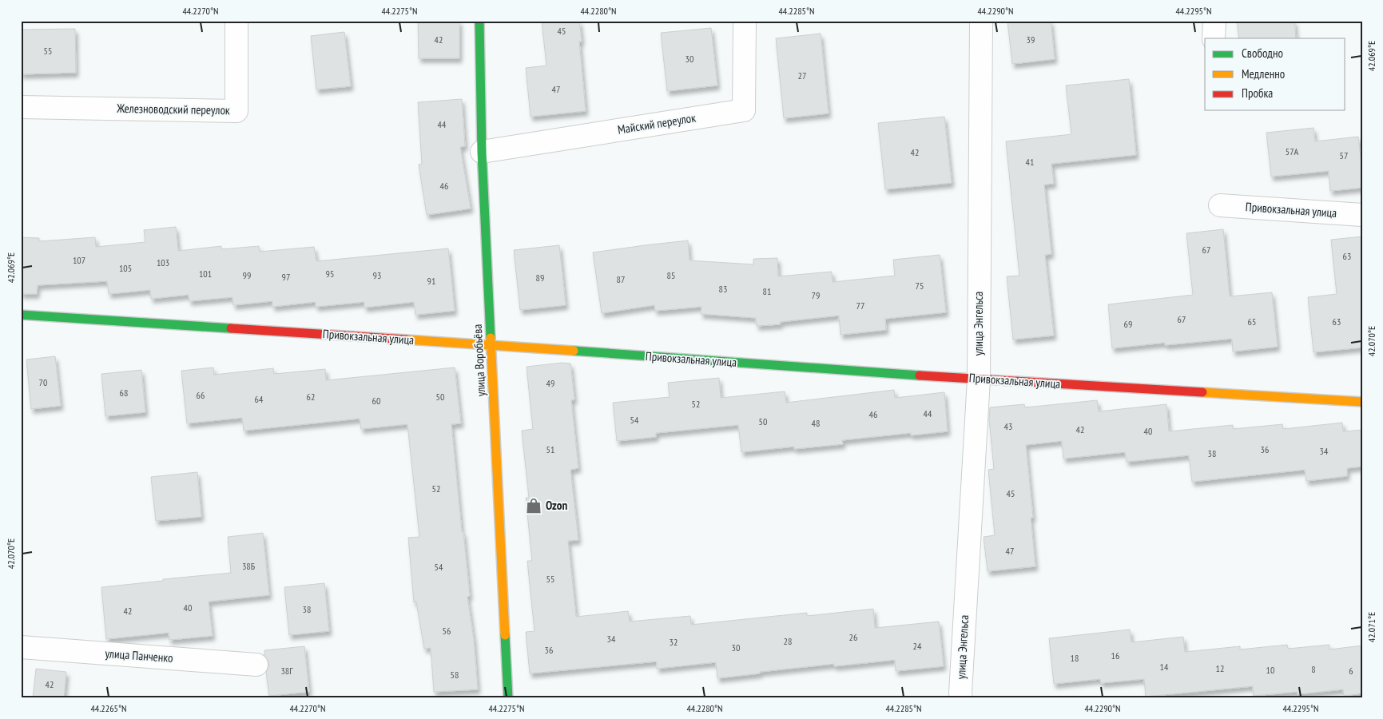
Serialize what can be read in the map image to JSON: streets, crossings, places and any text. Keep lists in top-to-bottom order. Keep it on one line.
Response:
{"streets":{"street":["Железноводский переулок","Майский переулок","Привокзальная улица","улица Энгельса","улица Воробьёва","улица Панченко"]},"crossings":[["Майский переулок","улица Воробьёва"],["Привокзальная улица","улица Энгельса"],["Привокзальная улица","улица Воробьёва"]],"places":{"shop":["Ozon"]},"house_numbers":["45","42","39","55","30","27","47","44","57А","42","57","41","46","67","63","107","103","105","101","95","99","93","85","97","89","87","91","75","83","81","79","77","67","65","63","69","70","49","68","66","62","50","64","60","52","44","46","54","50","48","43","42","40","51","36","34","38","52","45","47","38Б","54","55","40","38","42","56","26","34","28","32","24","30","36","16","18","14","12","8","10","38Г","6","58","42"],"legend":["Свободно","Медленно","Пробка"],"coordinates":["44.2270°N","44.2275°N","44.2280°N","44.2285°N","44.2290°N","44.2295°N","42.069°E","42.070°E","42.071°E","44.2265°N"]}
